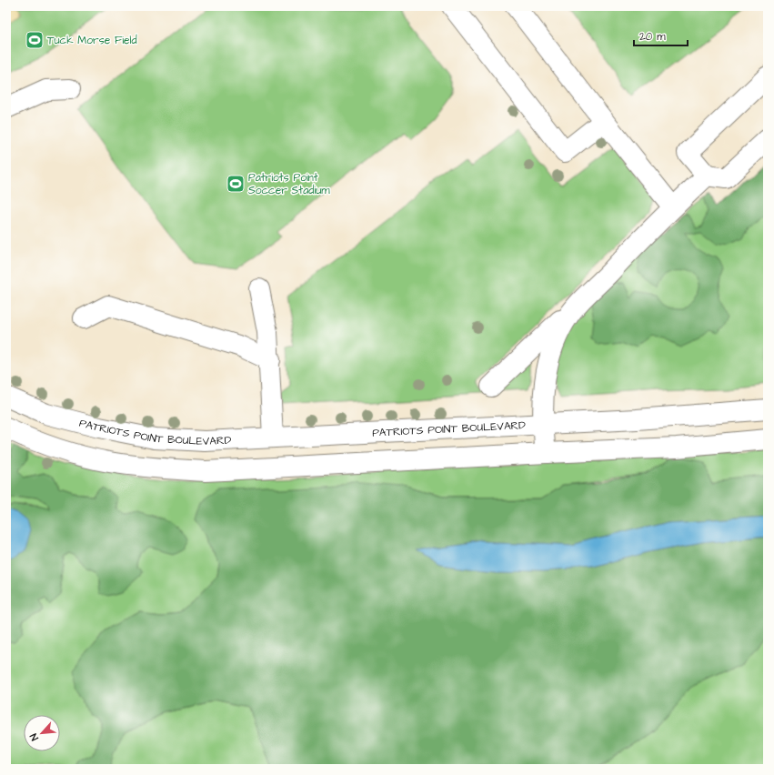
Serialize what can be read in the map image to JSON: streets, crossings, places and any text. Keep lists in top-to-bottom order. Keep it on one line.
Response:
{"streets":{"street":["PATRIOTS POINT BOULEVARD"]},"places":{"sports":["Tuck Morse Field","Patriots Point Soccer Stadium"]},"scale_bar":"20 m","north":"bottom left"}
